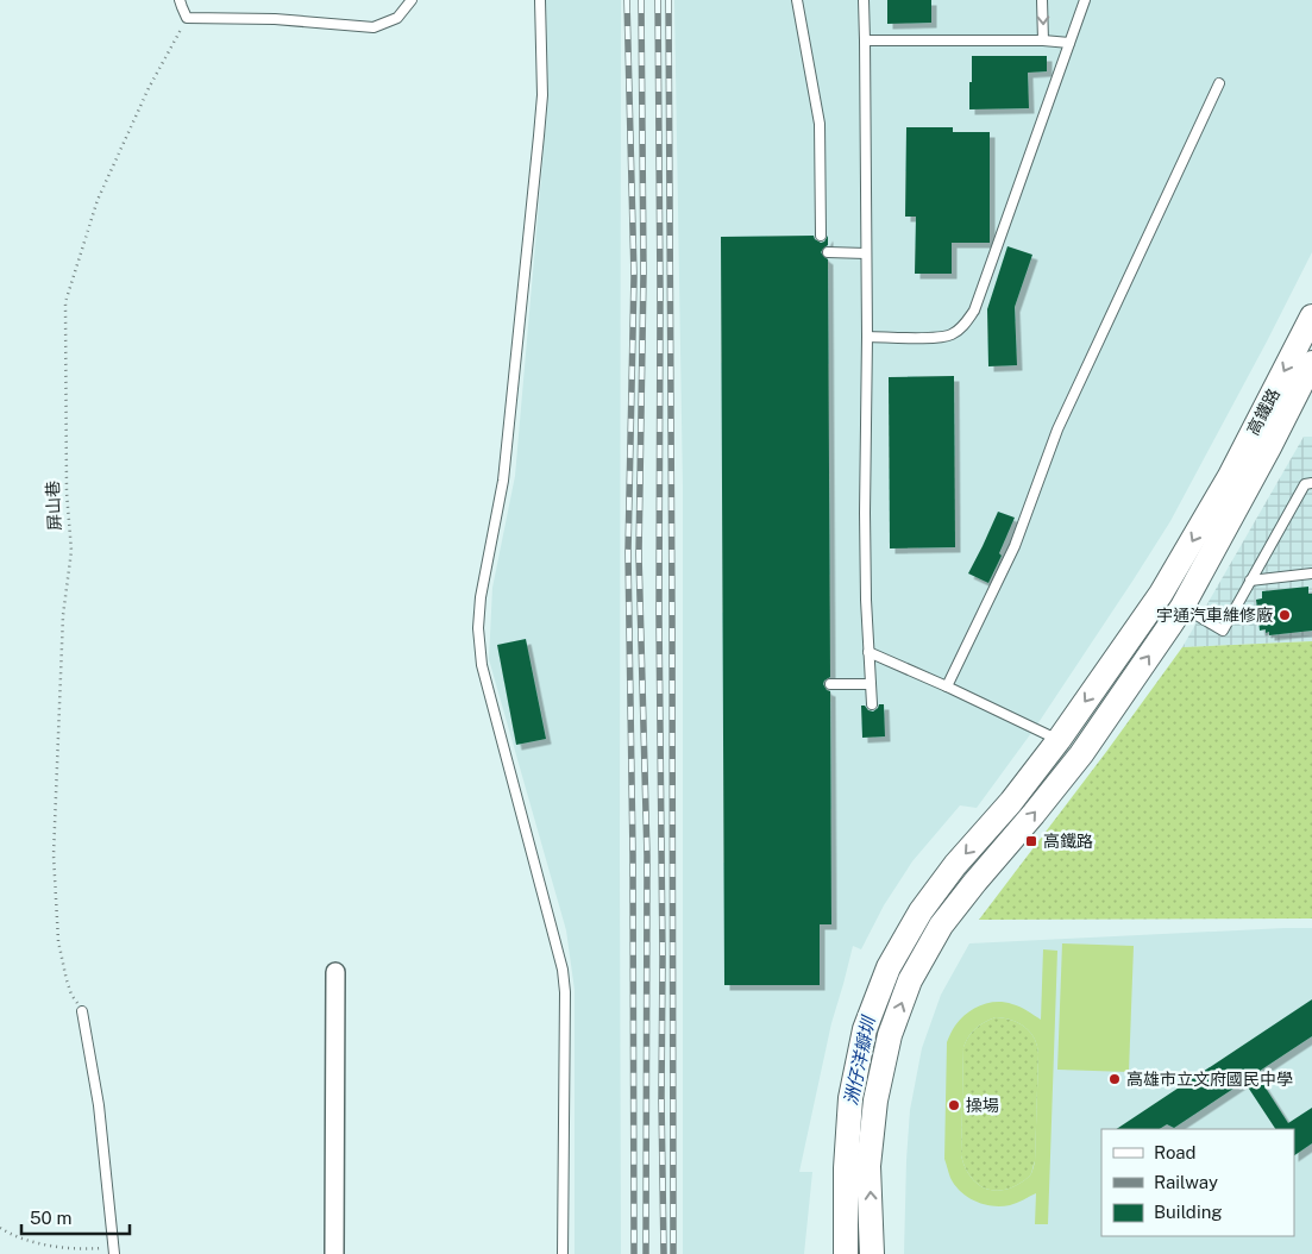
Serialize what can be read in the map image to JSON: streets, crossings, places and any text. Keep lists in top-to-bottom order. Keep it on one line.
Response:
{"streets":{"street":["高鐵路"],"path":["屏山巷"]},"water":["洲仔洋瓣圳"],"places":{"other":["宇通汽車維修廠","高雄市立文府國民中學","操場"],"transit":["高鐵路"]},"legend":["Road","Railway","Building"],"scale_bar":"50 m"}
